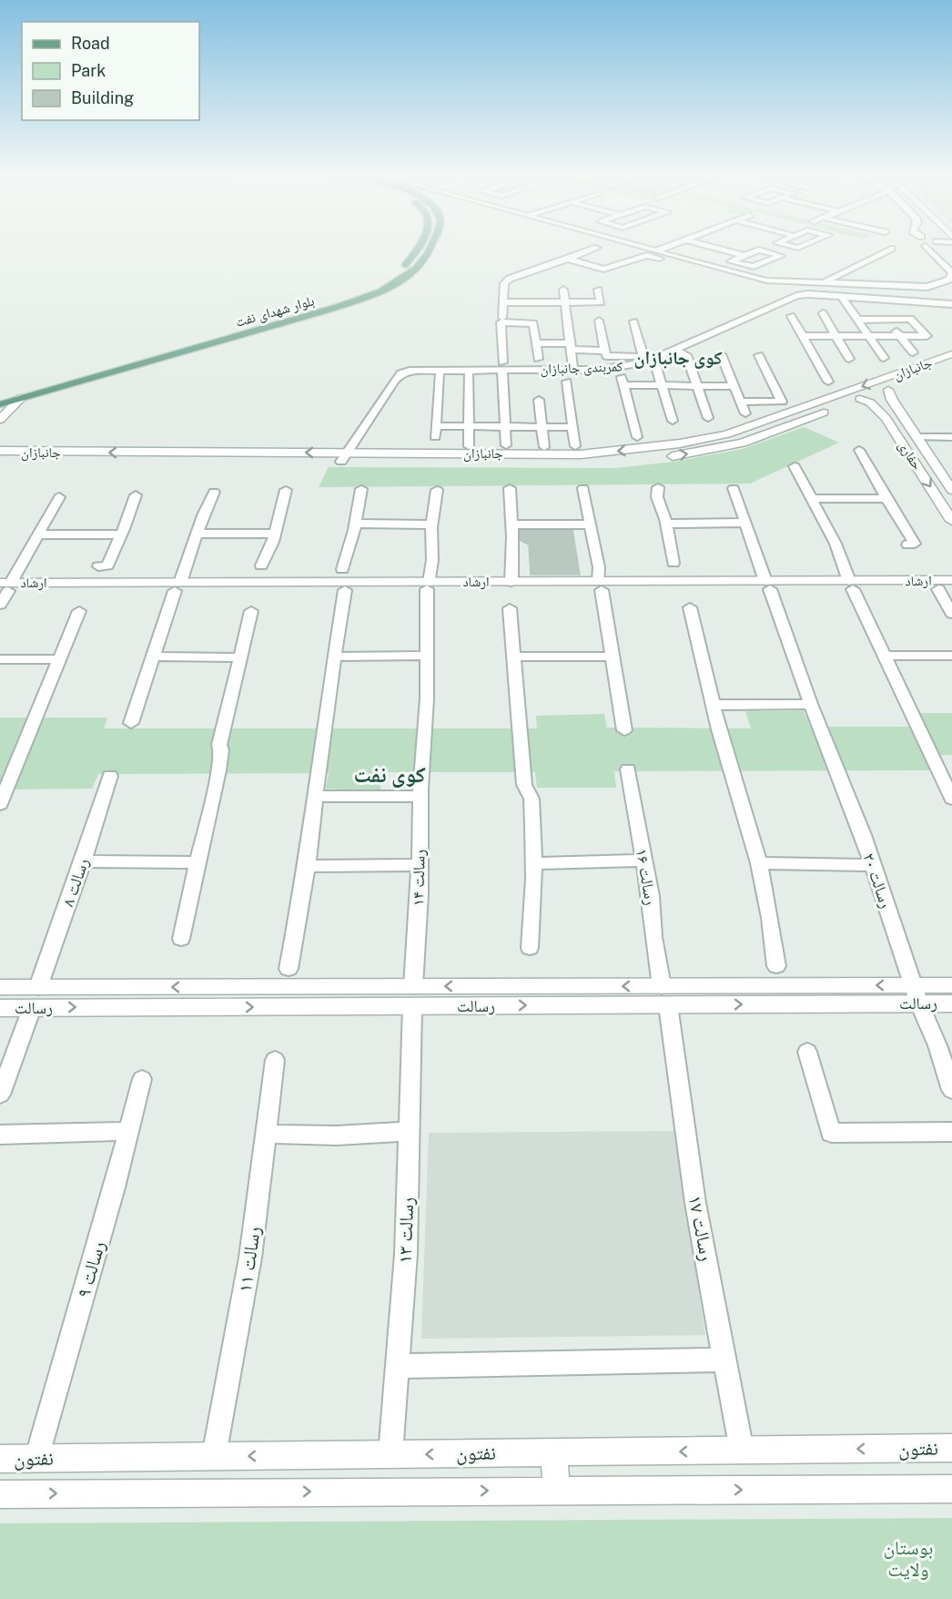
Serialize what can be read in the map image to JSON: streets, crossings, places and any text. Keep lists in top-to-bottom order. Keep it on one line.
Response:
{"streets":{"main road":["بلوار شهدای نفت"],"street":["کمربندی جانبازان","جانبازان","حفاری","ارشاد","رسالت ۱۶","رسالت ۱۴","رسالت ٢٠","رسالت ۸","رسالت","رسالت ۱۷","رسالت ۱۳","رسالت ۱۱","رسالت ۹","نفتون"]},"crossings":[["کمربندی جانبازان","جانبازان"],["جانبازان","حفاری"],["ارشاد","رسالت ۱۴"],["ارشاد","رسالت ٢٠"],["رسالت ۱۶","رسالت"],["رسالت ۱۶","رسالت ۱۷"],["رسالت ۱۴","رسالت"],["رسالت ۱۴","رسالت ۱۳"],["رسالت ٢٠","رسالت"],["رسالت ۸","رسالت"],["رسالت","رسالت ۱۷"],["رسالت","رسالت ۱۳"],["رسالت ۱۷","نفتون"],["رسالت ۱۳","نفتون"],["رسالت ۱۱","نفتون"],["رسالت ۹","نفتون"]],"districts":["کوی جانبازان","کوی نفت"],"parks":["بوستان ولایت"],"legend":["Road","Park","Building"]}
